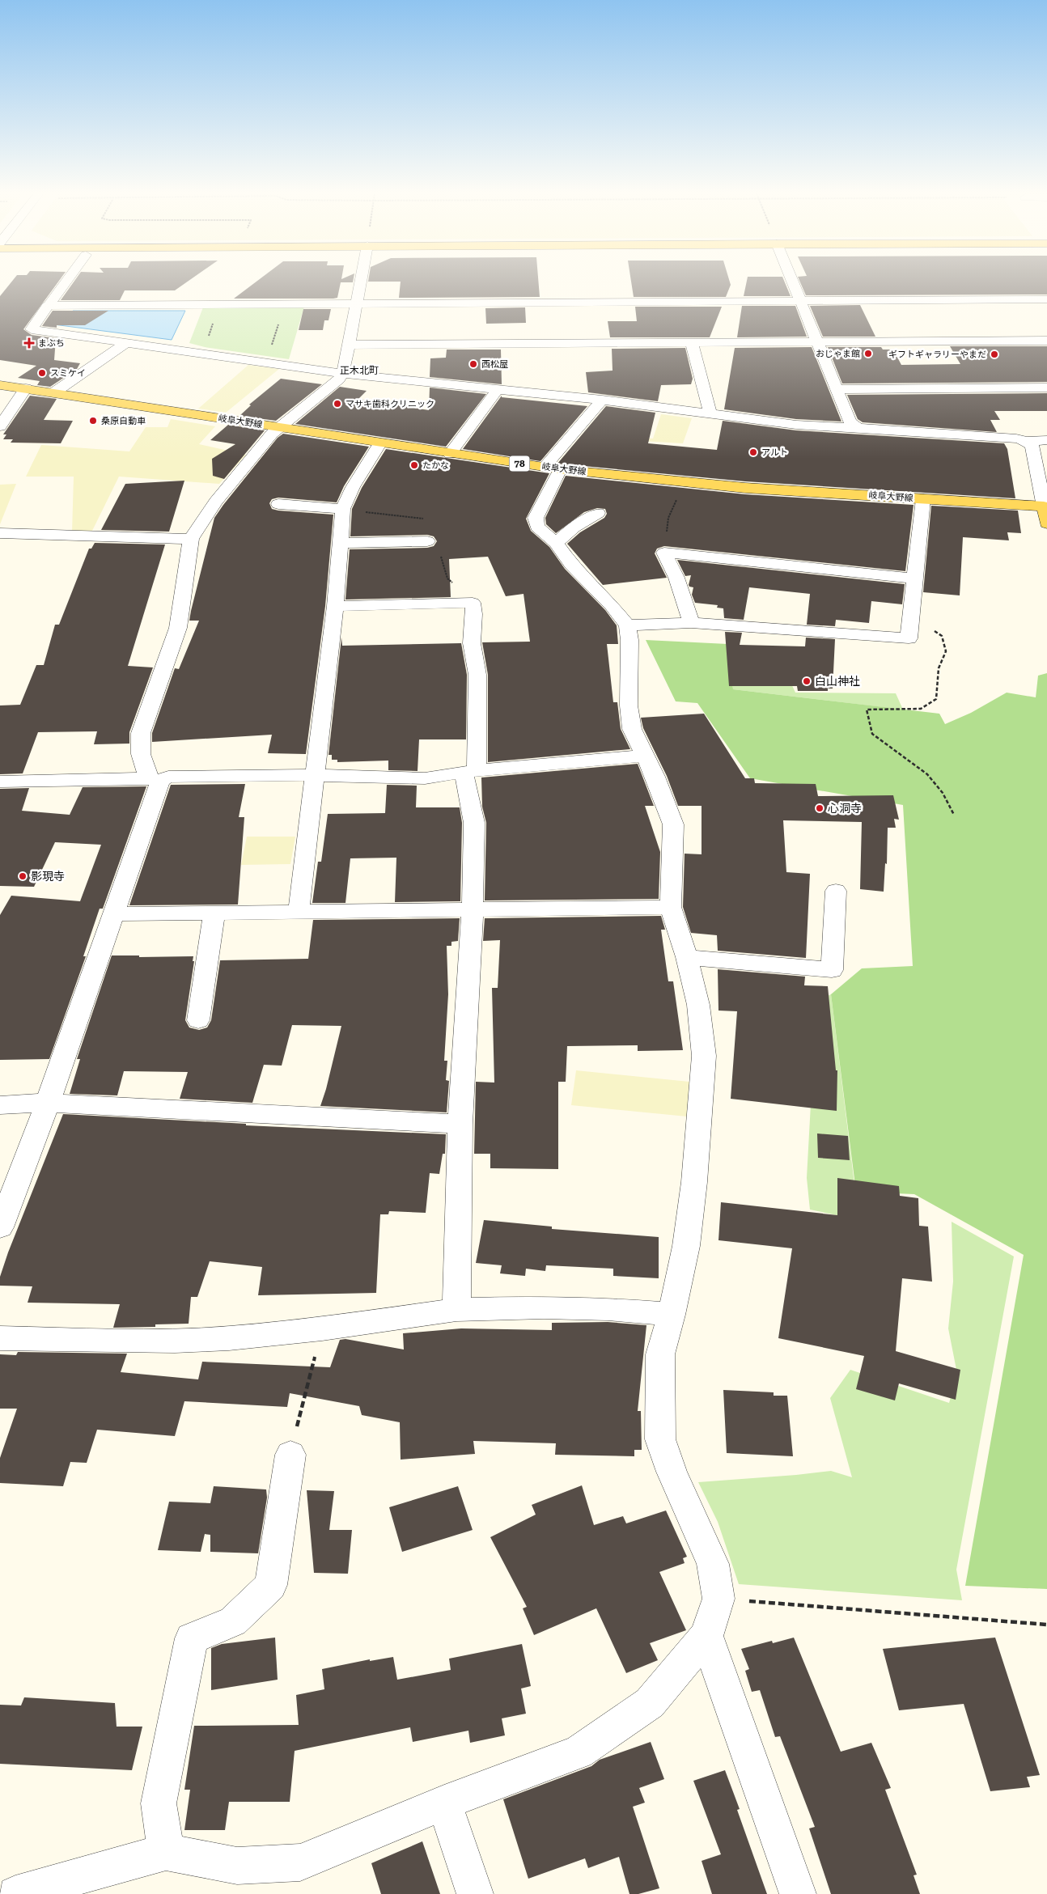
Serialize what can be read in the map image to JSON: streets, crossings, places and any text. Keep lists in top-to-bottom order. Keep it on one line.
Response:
{"streets":{"main road":["岐阜大野線","78"]},"districts":["正木北町"],"places":{"health":["まぶち"],"other":["おじゃま館","ギフトギャラリーやまだ","西松屋","スミケイ","マサキ歯科クリニック","桑原自動車","アルト","たかな","白山神社","心洞寺","影現寺"]}}
